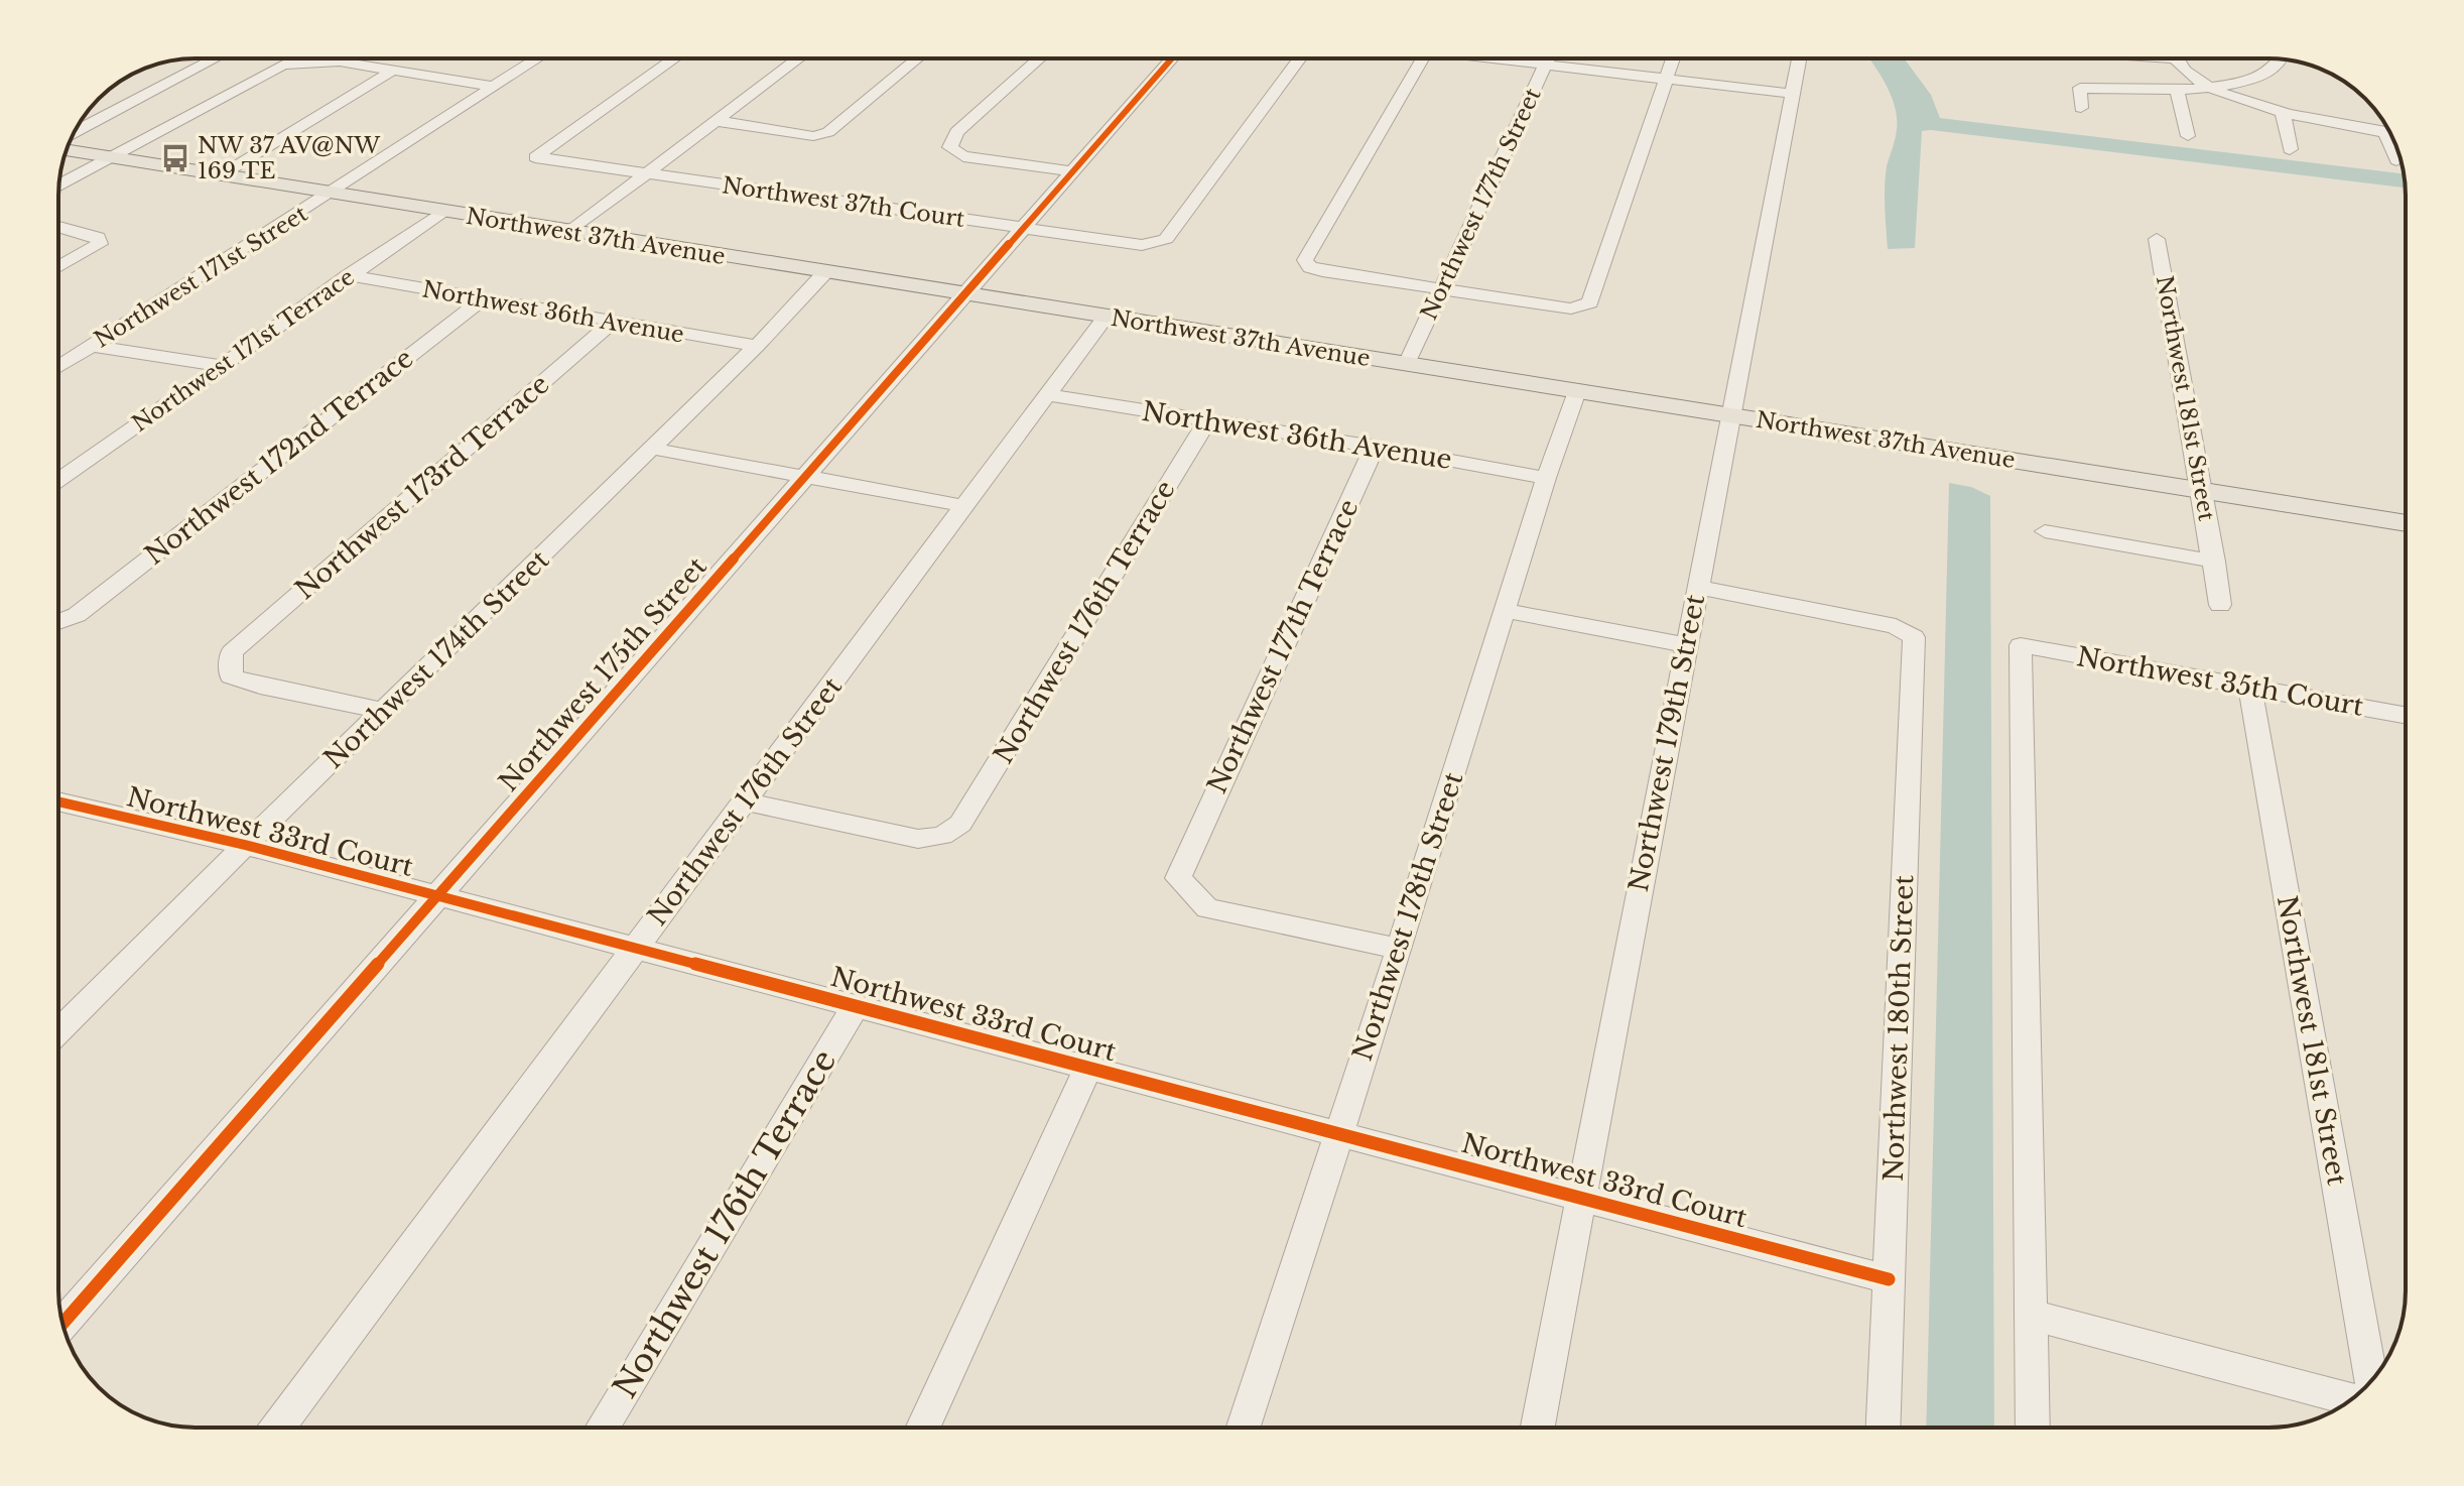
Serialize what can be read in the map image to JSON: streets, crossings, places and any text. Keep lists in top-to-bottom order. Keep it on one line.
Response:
{"streets":{"main road":["Northwest 37th Avenue"],"street":["Northwest 37th Court","Northwest 177th Street","Northwest 171st Street","Northwest 36th Avenue","Northwest 171st Terrace","Northwest 181st Street","Northwest 172nd Terrace","Northwest 173rd Terrace","Northwest 176th Terrace","Northwest 177th Terrace","Northwest 174th Street","Northwest 175th Street","Northwest 35th Court","Northwest 179th Street","Northwest 176th Street","Northwest 33rd Court","Northwest 178th Street","Northwest 180th Street"]},"crossings":[["Northwest 37th Court","Northwest 175th Street"],["Northwest 177th Street","Northwest 37th Avenue"],["Northwest 37th Avenue","Northwest 171st Street"],["Northwest 37th Avenue","Northwest 171st Terrace"],["Northwest 37th Avenue","Northwest 181st Street"],["Northwest 37th Avenue","Northwest 174th Street"],["Northwest 37th Avenue","Northwest 175th Street"],["Northwest 37th Avenue","Northwest 179th Street"],["Northwest 37th Avenue","Northwest 176th Street"],["Northwest 37th Avenue","Northwest 178th Street"],["Northwest 36th Avenue","Northwest 171st Terrace"],["Northwest 36th Avenue","Northwest 172nd Terrace"],["Northwest 36th Avenue","Northwest 173rd Terrace"],["Northwest 36th Avenue","Northwest 176th Terrace"],["Northwest 36th Avenue","Northwest 177th Terrace"],["Northwest 36th Avenue","Northwest 174th Street"],["Northwest 36th Avenue","Northwest 176th Street"],["Northwest 36th Avenue","Northwest 178th Street"],["Northwest 181st Street","Northwest 35th Court"],["Northwest 173rd Terrace","Northwest 174th Street"],["Northwest 176th Terrace","Northwest 176th Street"],["Northwest 176th Terrace","Northwest 33rd Court"],["Northwest 177th Terrace","Northwest 178th Street"],["Northwest 174th Street","Northwest 33rd Court"],["Northwest 175th Street","Northwest 33rd Court"],["Northwest 179th Street","Northwest 33rd Court"],["Northwest 179th Street","Northwest 180th Street"],["Northwest 176th Street","Northwest 33rd Court"],["Northwest 33rd Court","Northwest 178th Street"],["Northwest 33rd Court","Northwest 180th Street"]],"places":{"bus stop":["NW 37 AV@NW 169 TE"]}}
